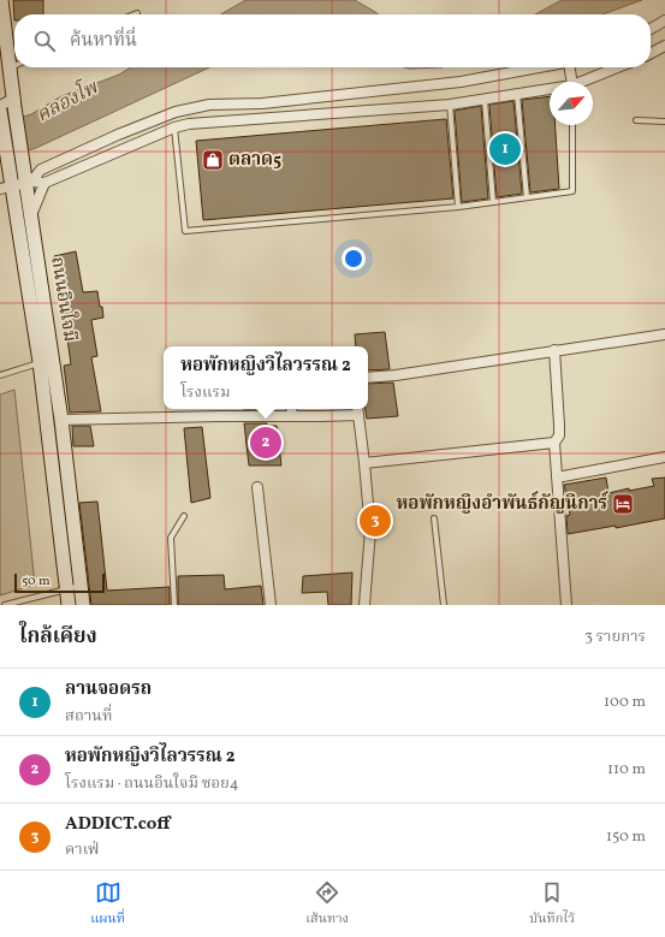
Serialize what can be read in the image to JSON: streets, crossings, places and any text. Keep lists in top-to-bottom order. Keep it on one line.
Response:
{"streets":{"main road":["ถนนอินใจมี"]},"water":["คลองโพ"],"places":{"shop":["ตลาด5"],"hotel":["หอพักหญิงอำพันธ์กัญนิการ์"]},"scale_bar":"50 m","north":"top right","page":{"search":"ค้นหาที่นี่","pins":["1","2","3"],"popup":["หอพักหญิงวิไลวรรณ 2","โรงแรม"],"scale":"50 m","heading":["ใกล้เคียง","3 รายการ"],"list":[{"mark":"1","name":"ลานจอดรถ","note":"สถานที่","value":"100 m"},{"mark":"2","name":"หอพักหญิงวิไลวรรณ 2","note":"โรงแรม · ถนนอินใจมี ซอย4","value":"110 m"},{"mark":"3","name":"ADDICT.coff","note":"คาเฟ่","value":"150 m"}],"nav":["แผนที่","เส้นทาง","บันทึกไว้"]}}
